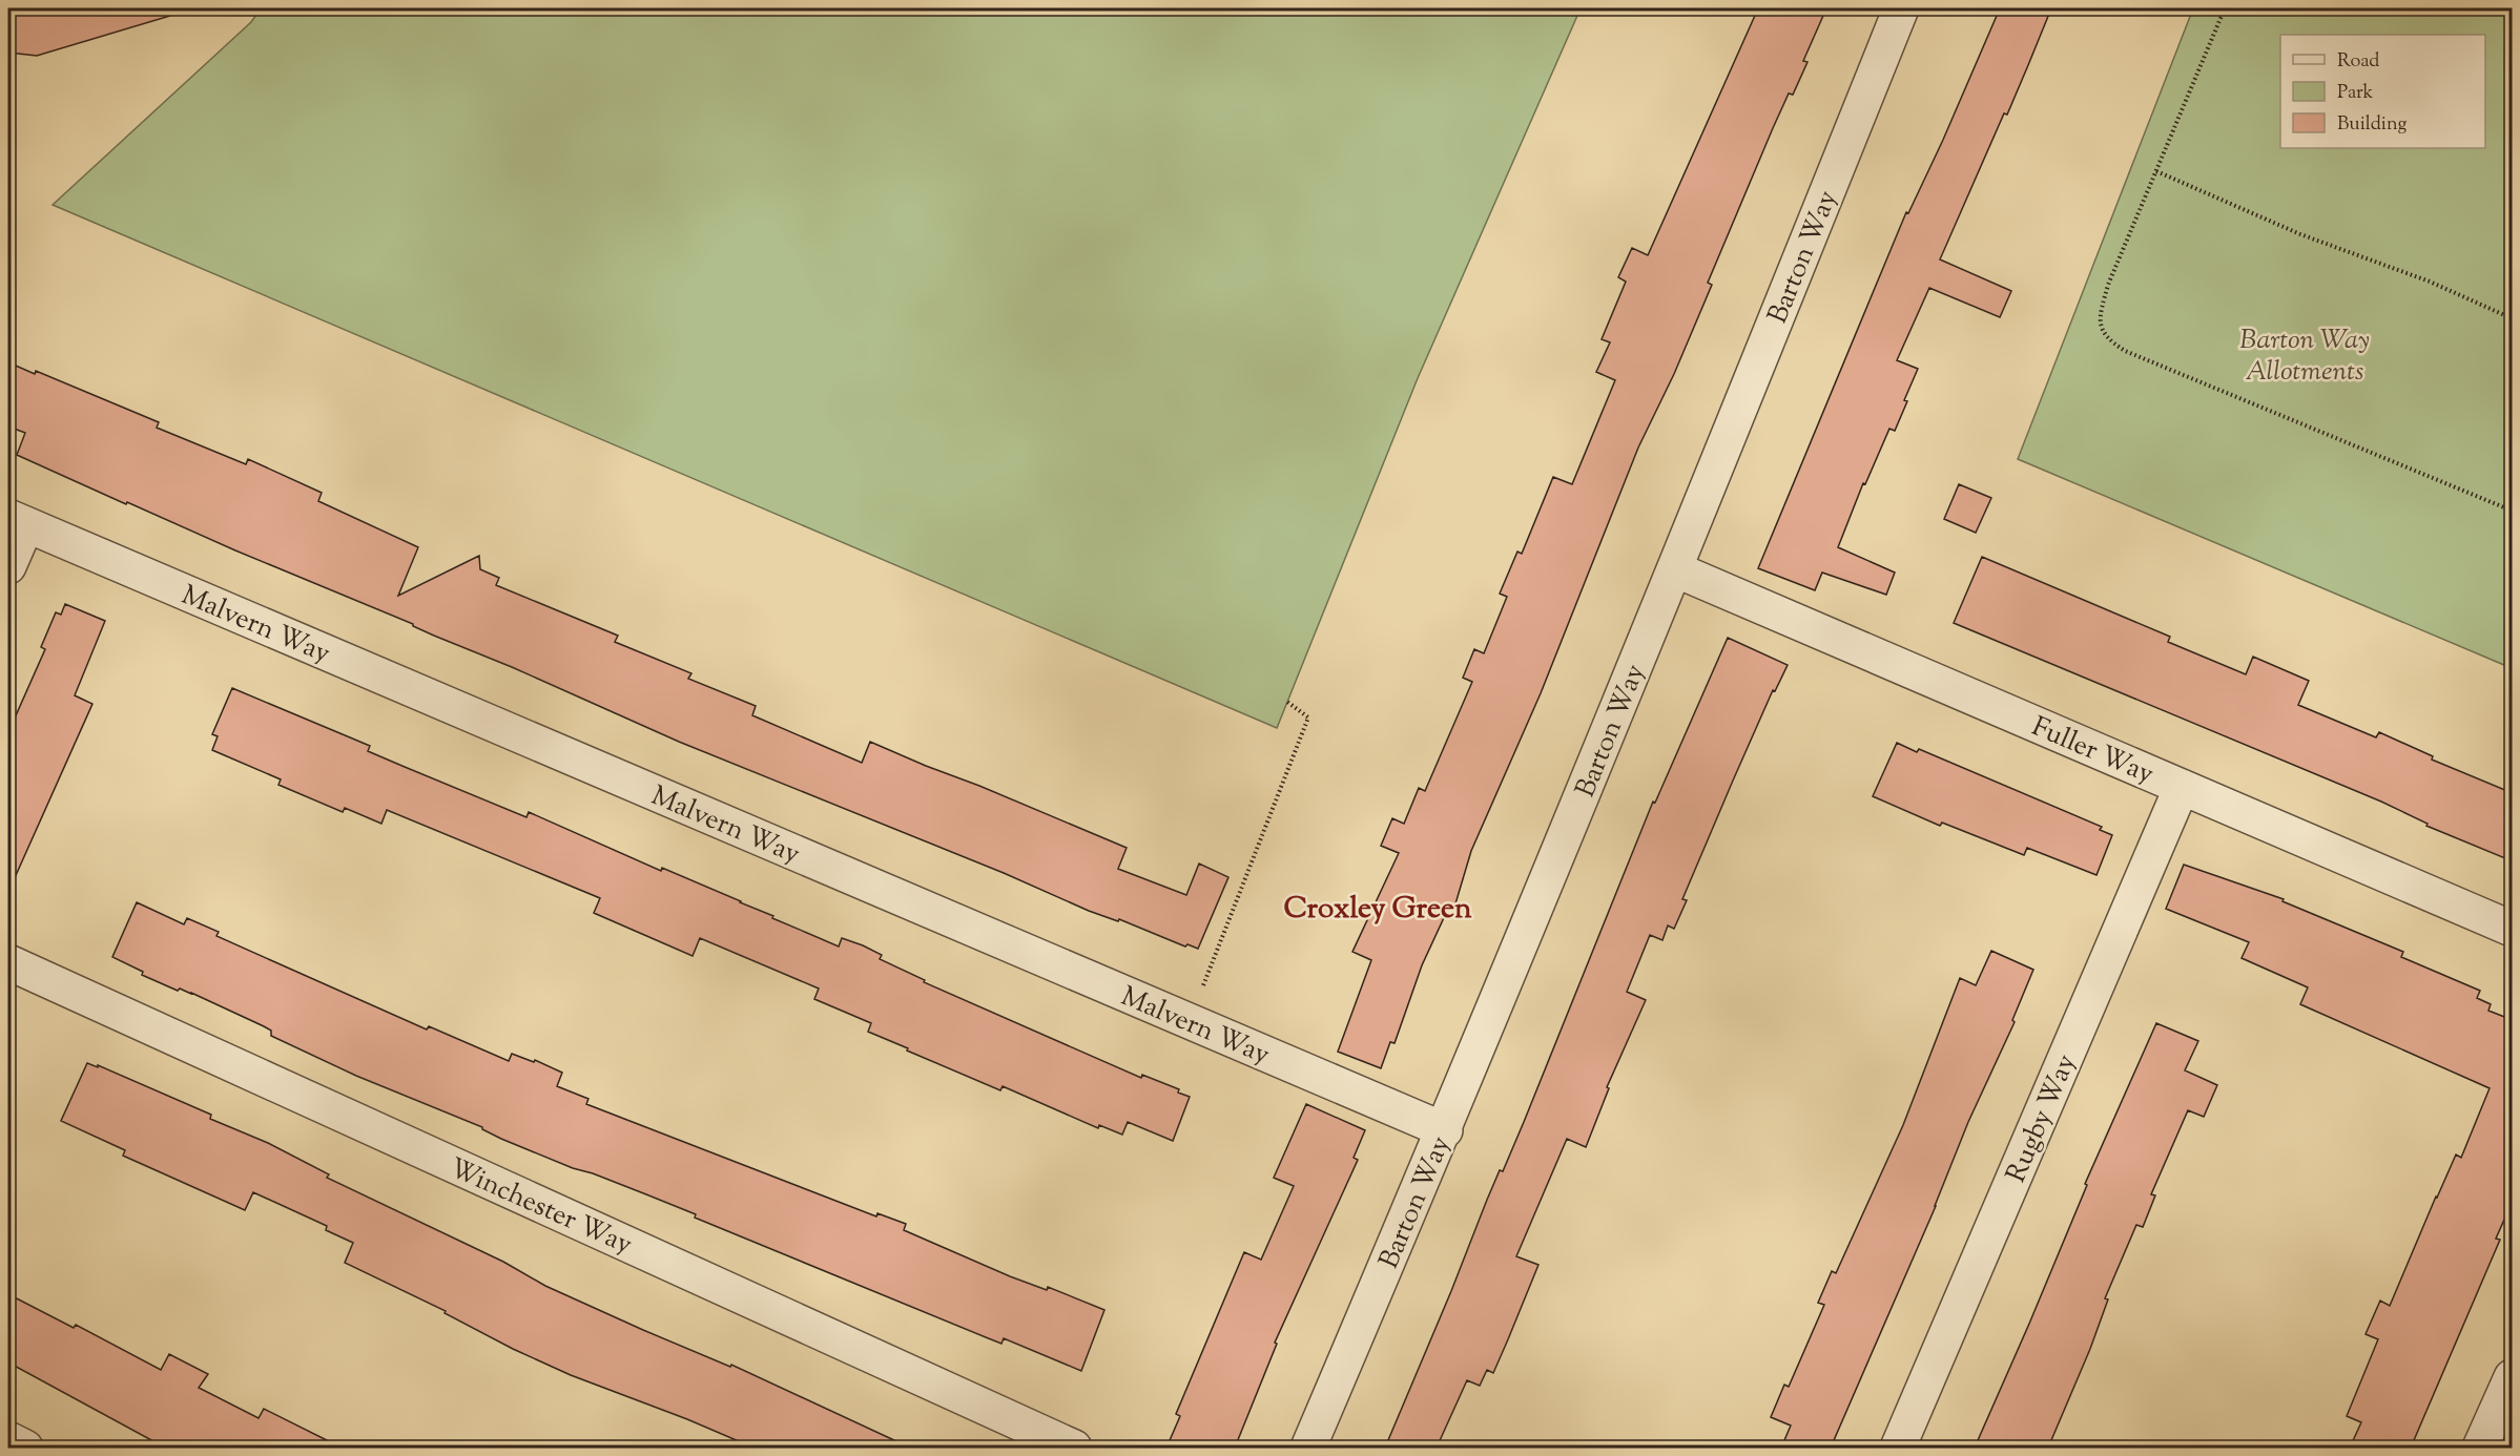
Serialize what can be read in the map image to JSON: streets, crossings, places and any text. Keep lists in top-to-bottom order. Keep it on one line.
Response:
{"streets":{"street":["Barton Way","Malvern Way","Fuller Way","Rugby Way","Winchester Way"]},"crossings":[["Barton Way","Malvern Way"],["Barton Way","Fuller Way"],["Fuller Way","Rugby Way"]],"districts":["Croxley Green"],"parks":["Barton Way Allotments"],"legend":["Road","Park","Building"]}
